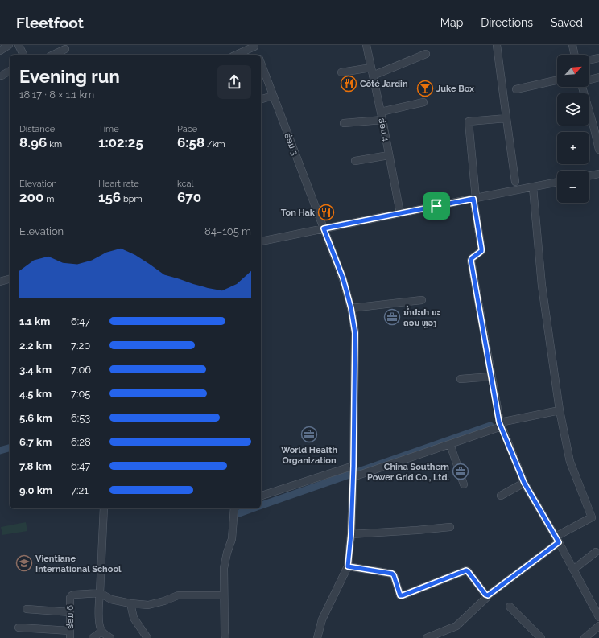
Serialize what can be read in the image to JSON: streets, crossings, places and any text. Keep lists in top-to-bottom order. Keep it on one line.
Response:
{"streets":{"street":["ຮ່ອມ 4","ຮ່ອມ 3","ຮ່ອມ 6"]},"places":{"restaurant":["Côté Jardin","Ton Hak"],"bar":["Juke Box"],"office":["ນ້ຳປະປາ ມະ ຄອນ ຫຼວງ","World Health Organization","China Southern Power Grid Co., Ltd."],"school or university":["Vientiane International School"]},"north":"top right","page":{"header":"Fleetfoot","nav":["Map","Directions","Saved"],"map_buttons":["+","−"],"heading":["Evening run","18:17 · 8 × 1.1 km"],"stats":[["Distance","8.96 km"],["Time","1:02:25"],["Pace","6:58 /km"],["Elevation","200 m"],["Heart rate","156 bpm"],["kcal","670"]],"chart":["Elevation","84–105 m"],"list":[{"name":"1.1 km","note":"6:47"},{"name":"2.2 km","note":"7:20"},{"name":"3.4 km","note":"7:06"},{"name":"4.5 km","note":"7:05"},{"name":"5.6 km","note":"6:53"},{"name":"6.7 km","note":"6:28"},{"name":"7.8 km","note":"6:47"},{"name":"9.0 km","note":"7:21"}]}}
